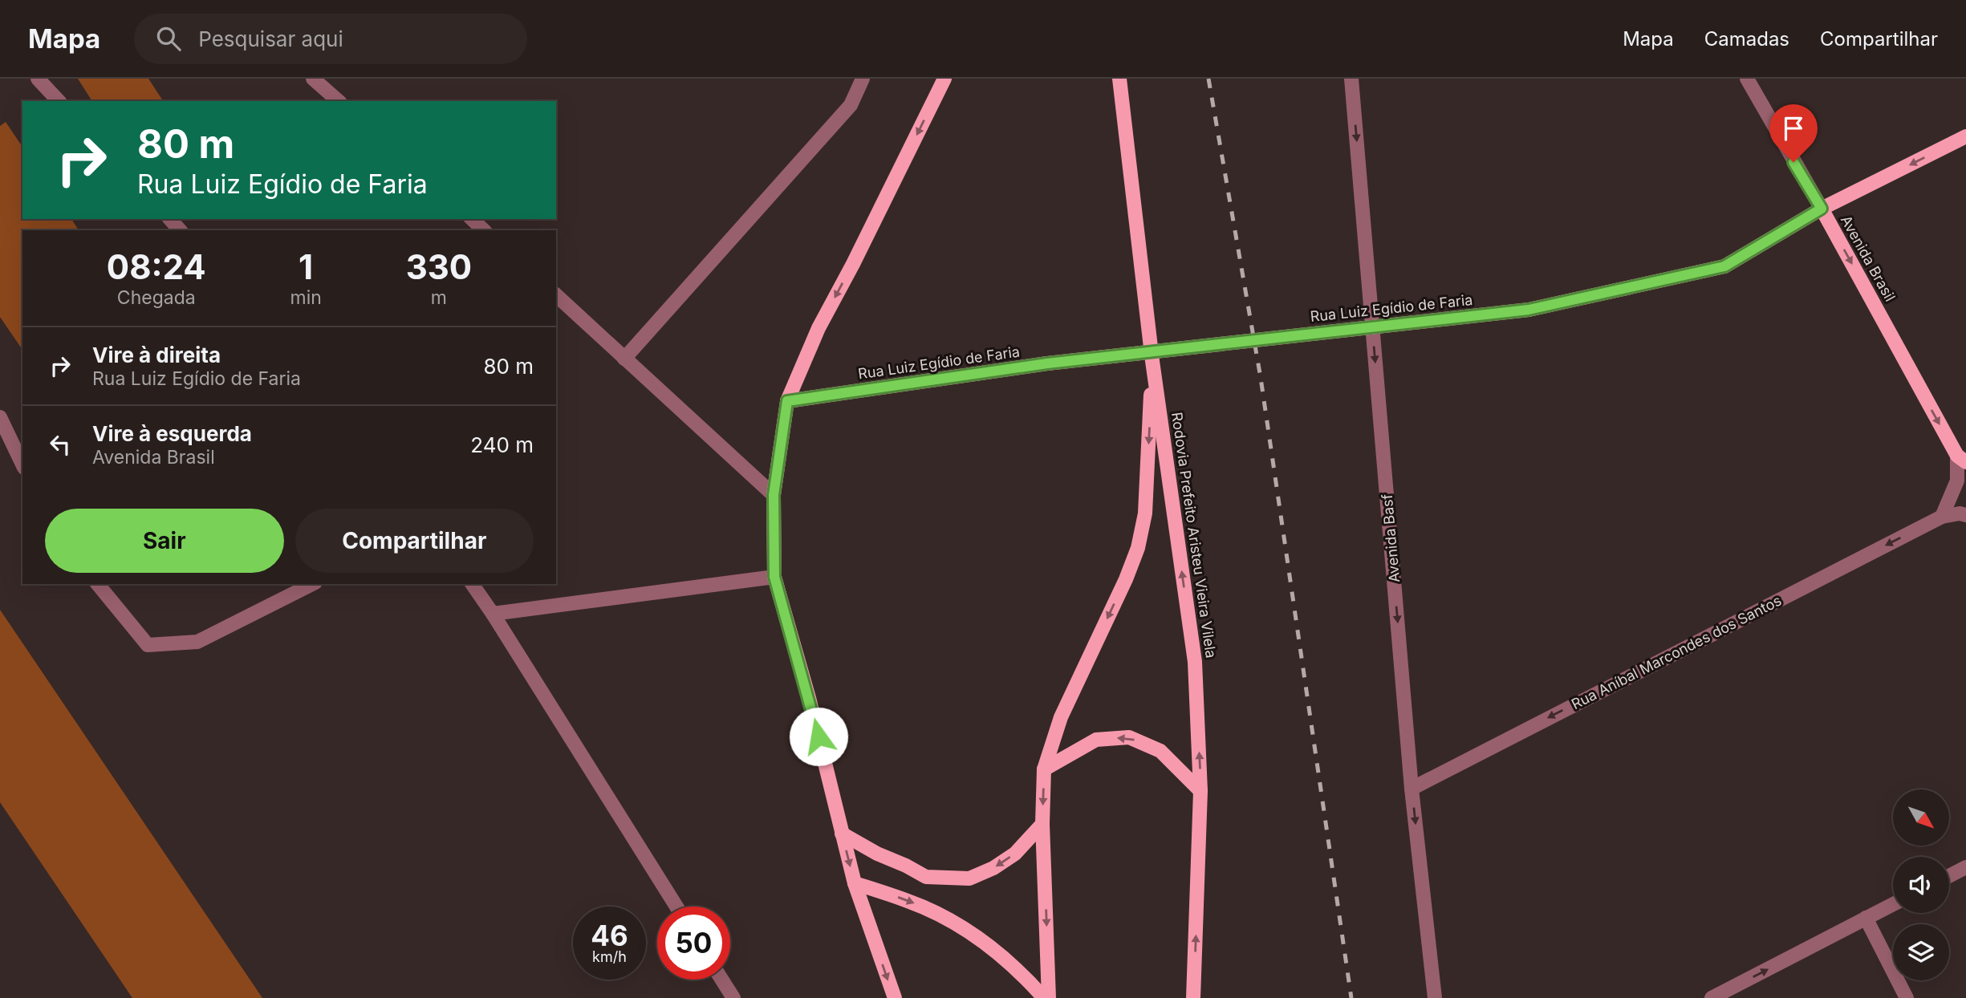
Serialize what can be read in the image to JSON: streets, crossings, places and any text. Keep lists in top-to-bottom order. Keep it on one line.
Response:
{"streets":{"main road":["Avenida Brasil","Rua Luiz Egídio de Faria","Rodovia Prefeito Aristeu Vieira Vilela"],"street":["Avenida Basf","Rua Aníbal Marcondes dos Santos"]},"crossings":[["Avenida Brasil","Rua Luiz Egídio de Faria"],["Avenida Basf","Rua Aníbal Marcondes dos Santos"]],"one_way":["Avenida Brasil","Avenida Basf","Rua Aníbal Marcondes dos Santos"],"north":"bottom right","page":{"header":"Mapa","search":"Pesquisar aqui","nav":["Mapa","Camadas","Compartilhar"],"turn":["80 m","Rua Luiz Egídio de Faria"],"eta":["08:24","Chegada","1","min","330","m"],"list":[{"name":"Vire à direita","note":"Rua Luiz Egídio de Faria","value":"80 m"},{"name":"Vire à esquerda","note":"Avenida Brasil","value":"240 m"}],"buttons":["Sair","Compartilhar"],"speed":"46 km/h","limit":"50"}}
